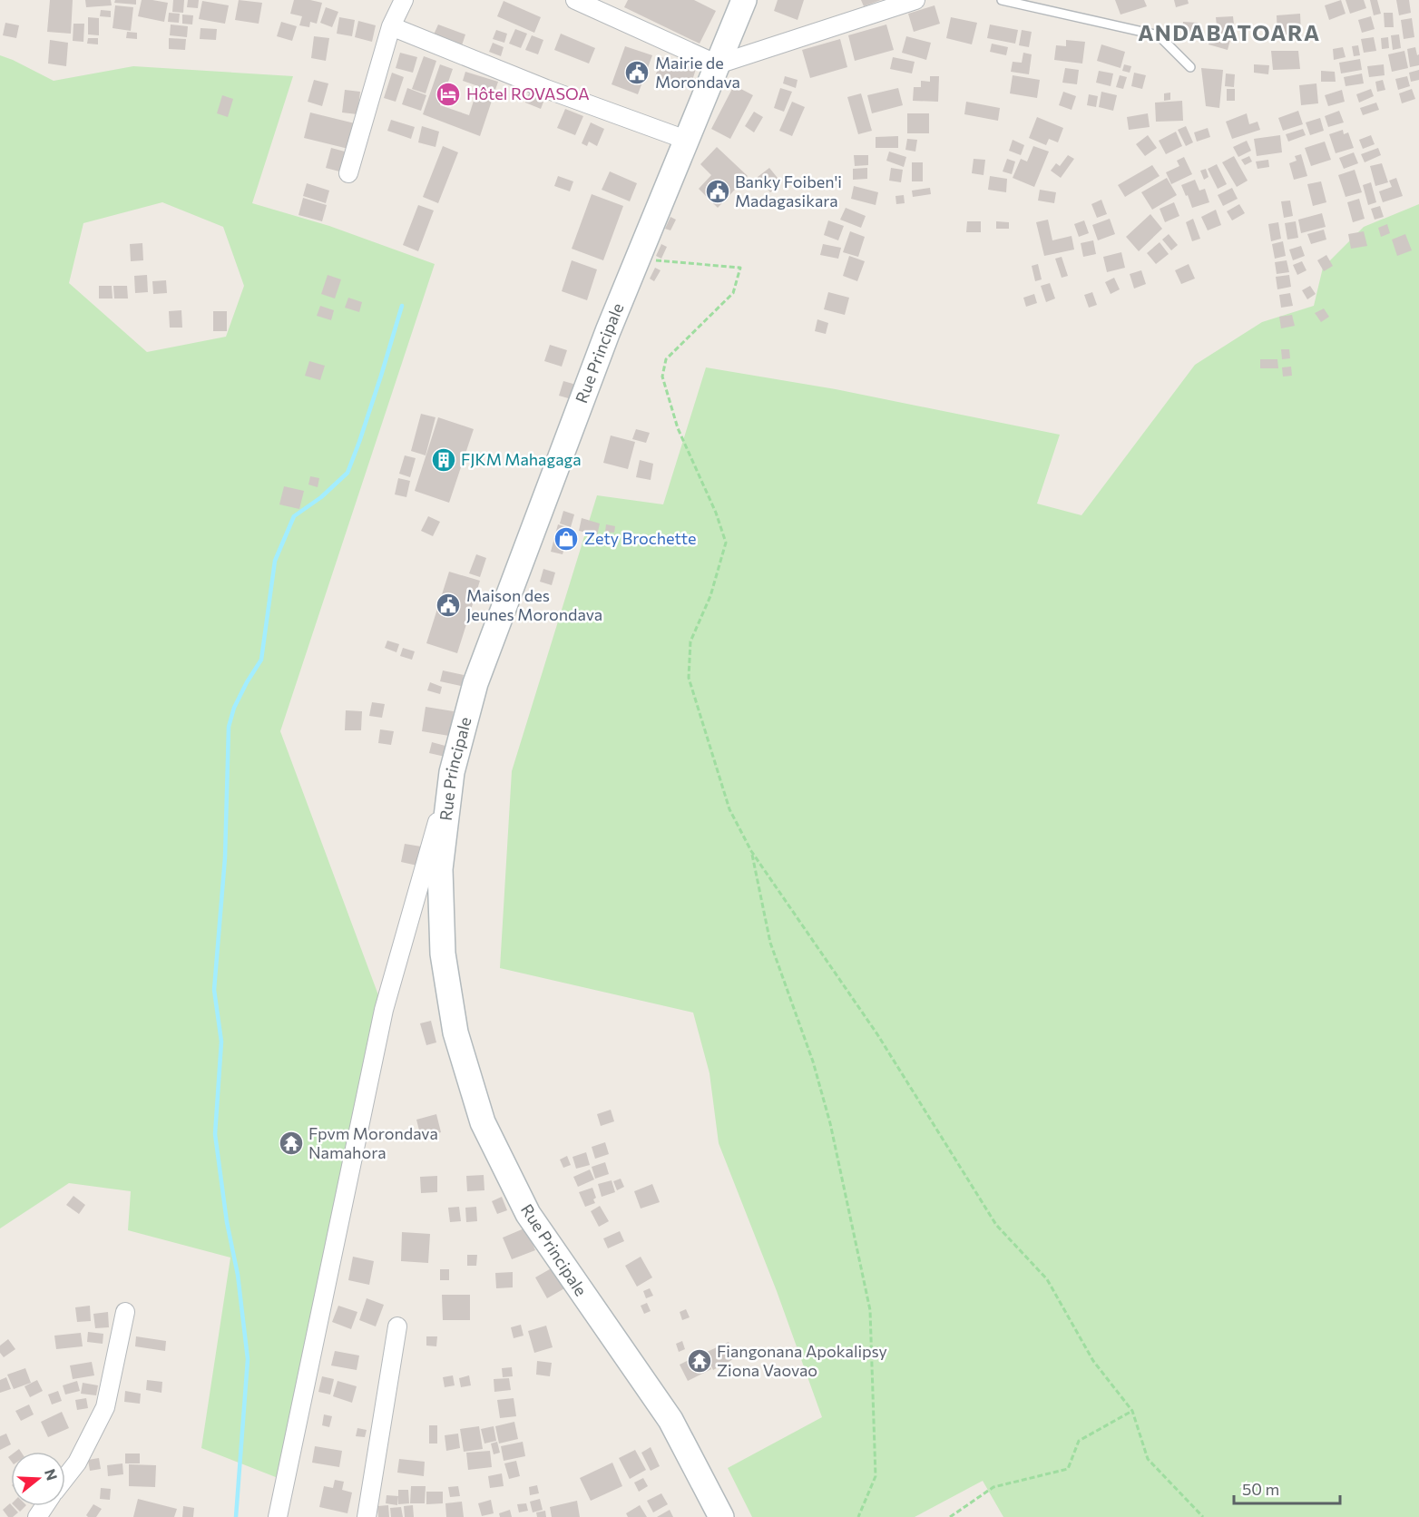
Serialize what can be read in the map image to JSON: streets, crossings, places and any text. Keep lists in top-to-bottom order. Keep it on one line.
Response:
{"streets":{"main road":["Rue Principale"]},"districts":["ANDABATOARA"],"places":{"public building":["Mairie de Morondava","Banky Foiben'i Madagasikara","Maison des Jeunes Morondava"],"hotel":["Hôtel ROVASOA"],"building":["FJKM Mahagaga"],"shop":["Zety Brochette"],"temple":["Fpvm Morondava Namahora","Fiangonana Apokalipsy Ziona Vaovao"]},"scale_bar":"50 m","north":"right"}
